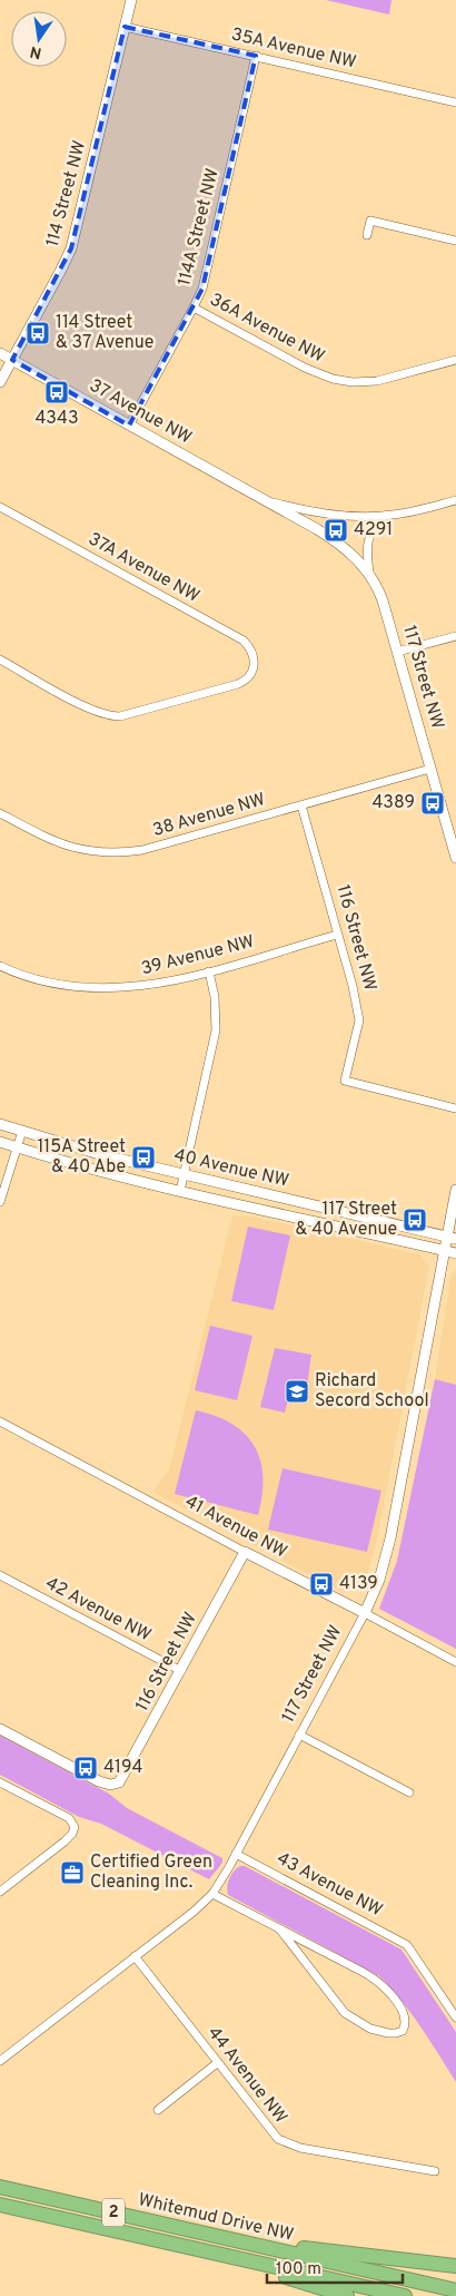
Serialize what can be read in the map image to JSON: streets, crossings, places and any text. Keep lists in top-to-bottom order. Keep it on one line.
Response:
{"streets":{"highway":["2","Whitemud Drive NW"],"street":["35A Avenue NW","114 Street NW","114A Street NW","36A Avenue NW","37 Avenue NW","37A Avenue NW","117 Street NW","38 Avenue NW","116 Street NW","39 Avenue NW","40 Avenue NW","41 Avenue NW","42 Avenue NW","43 Avenue NW","44 Avenue NW"]},"crossings":[["35A Avenue NW","114 Street NW"],["35A Avenue NW","114A Street NW"],["114 Street NW","37 Avenue NW"],["114A Street NW","36A Avenue NW"],["114A Street NW","37 Avenue NW"],["37 Avenue NW","117 Street NW"],["117 Street NW","38 Avenue NW"],["117 Street NW","40 Avenue NW"],["117 Street NW","41 Avenue NW"],["117 Street NW","43 Avenue NW"],["117 Street NW","44 Avenue NW"],["38 Avenue NW","116 Street NW"],["116 Street NW","39 Avenue NW"],["116 Street NW","41 Avenue NW"],["116 Street NW","42 Avenue NW"]],"places":{"bus stop":["114 Street & 37 Avenue","4343","4291","4389","115A Street & 40 Abe","117 Street & 40 Avenue","4139","4194"],"school or university":["Richard Secord School"],"office":["Certified Green Cleaning Inc."]},"scale_bar":"100 m","north":"bottom"}
